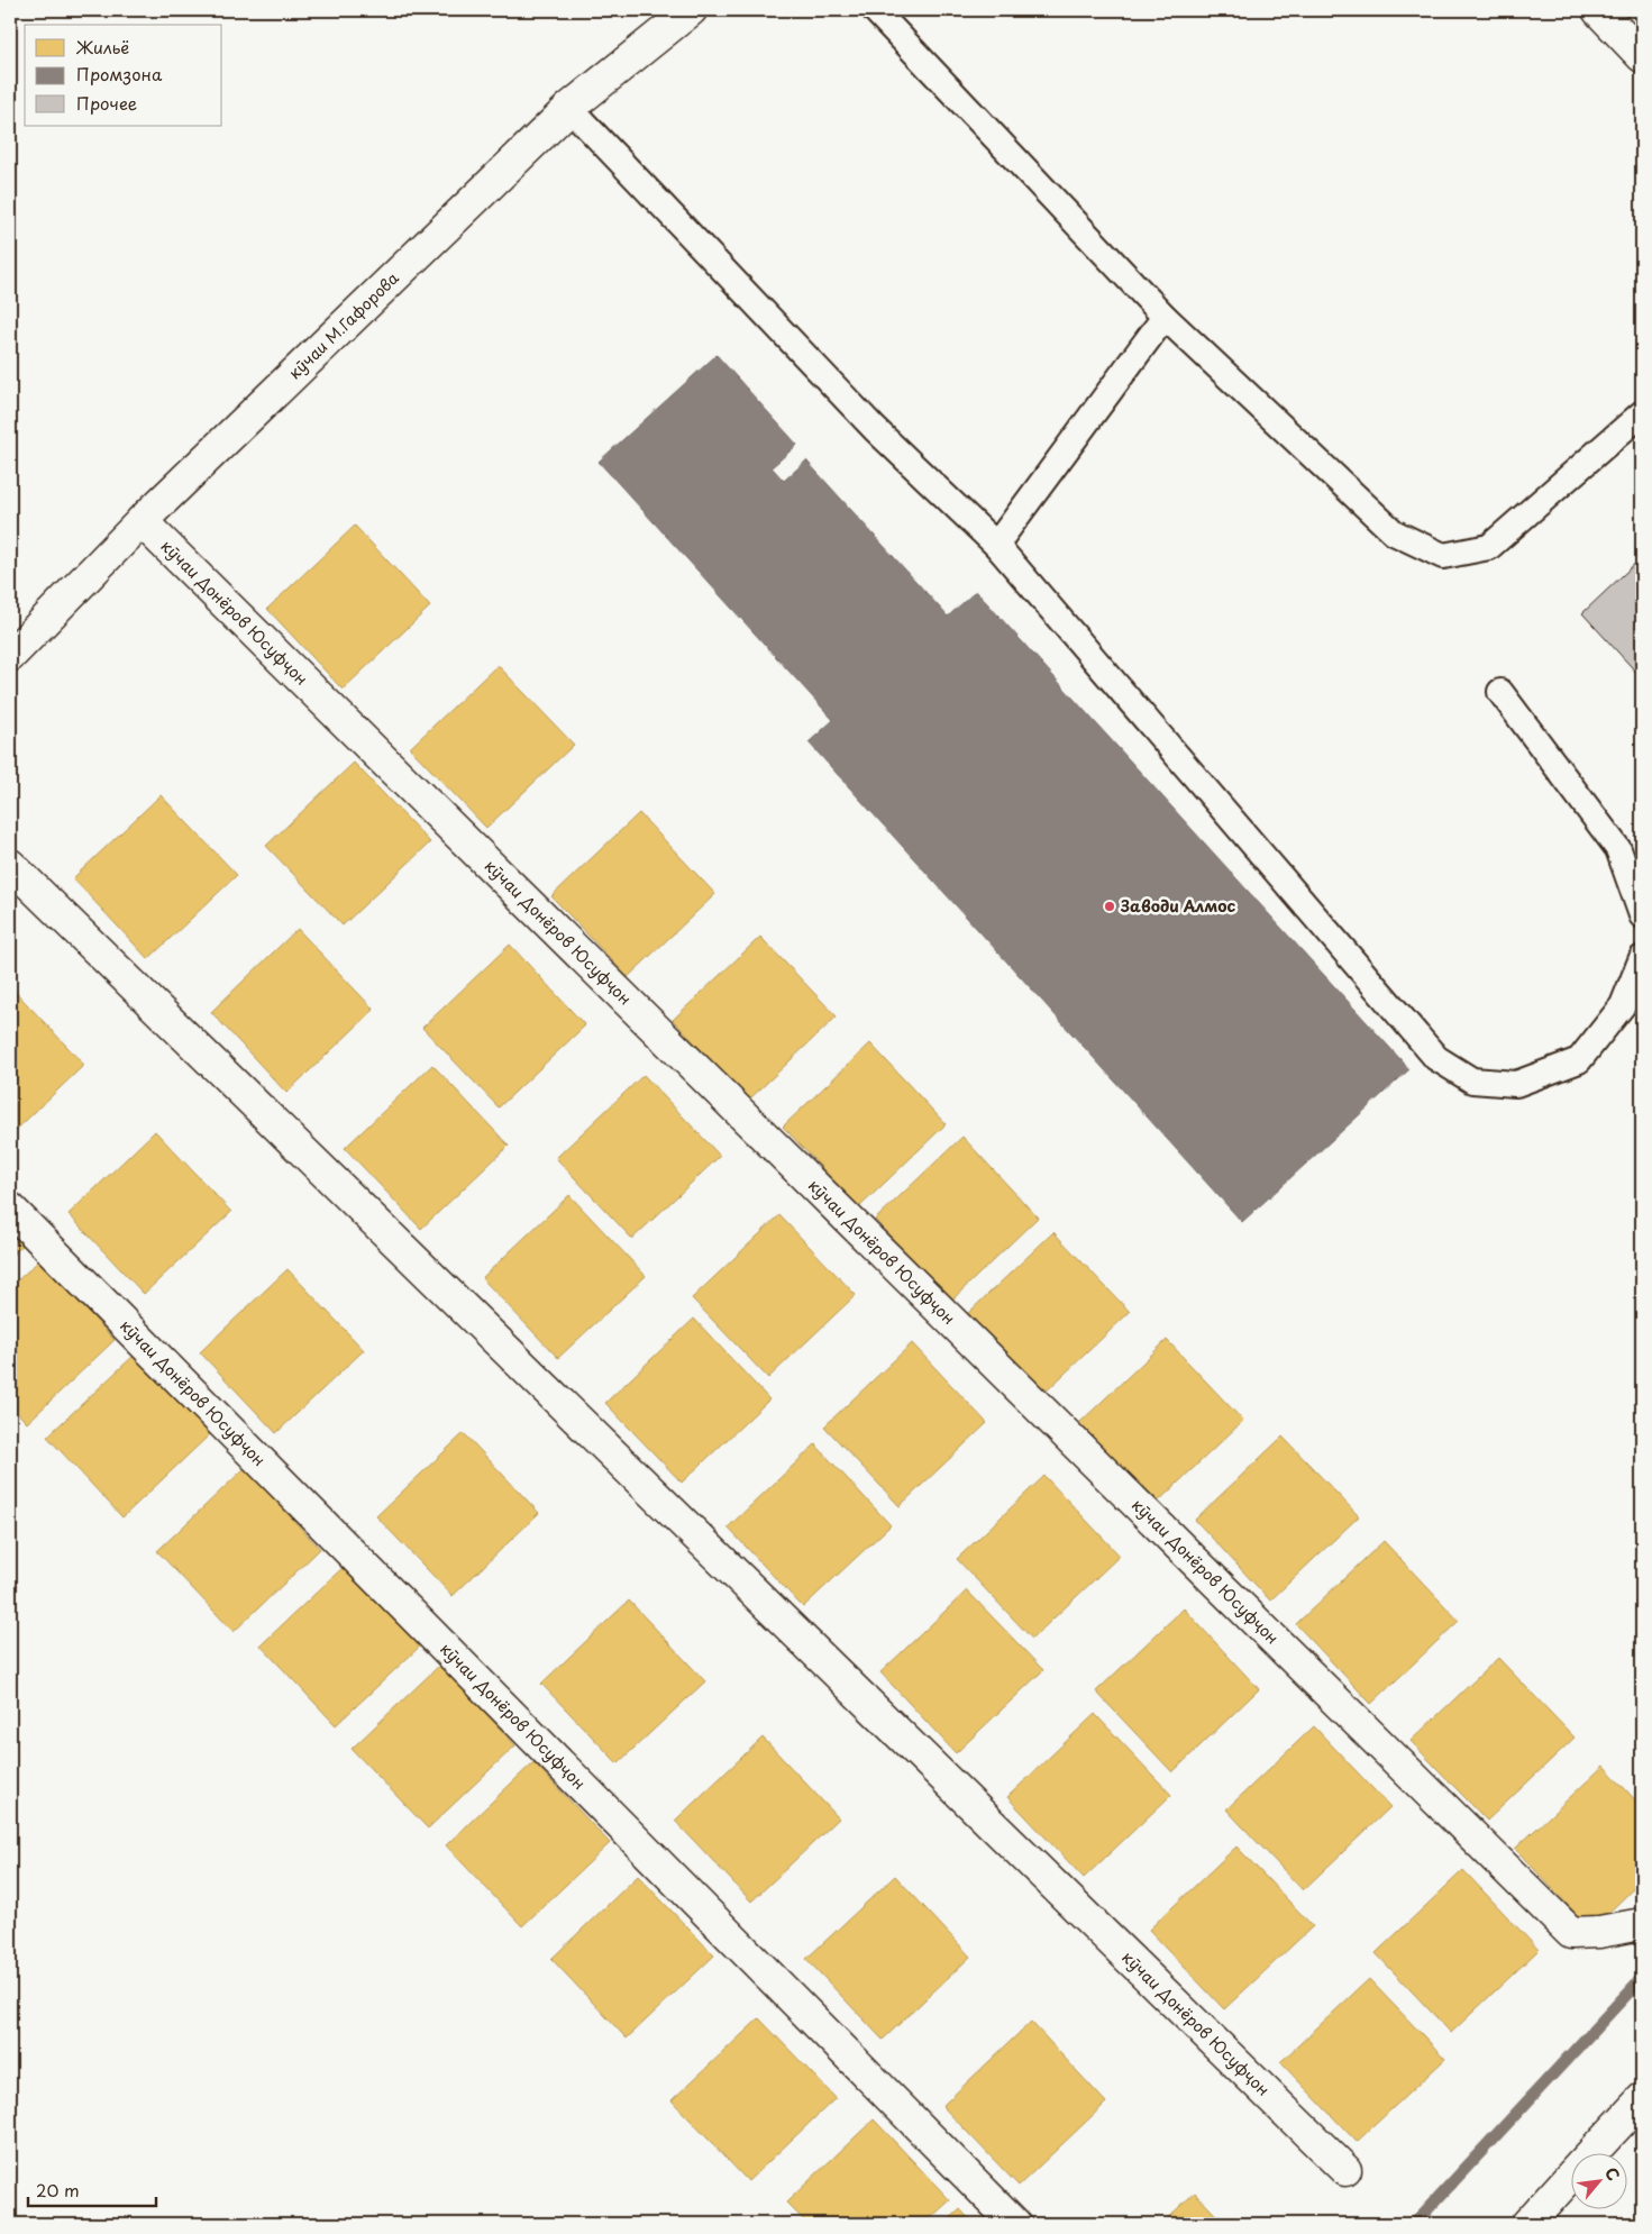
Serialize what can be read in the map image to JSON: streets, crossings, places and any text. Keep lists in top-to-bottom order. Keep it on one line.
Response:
{"streets":{"street":["кӯчаи М.Гафорова","кӯчаи Донёров Юсуфҷон"]},"crossings":[["кӯчаи М.Гафорова","кӯчаи Донёров Юсуфҷон"]],"places":["Заводи Алмос"],"legend":["Жильё","Промзона","Прочее"],"scale_bar":"20 m","north":"top right"}
